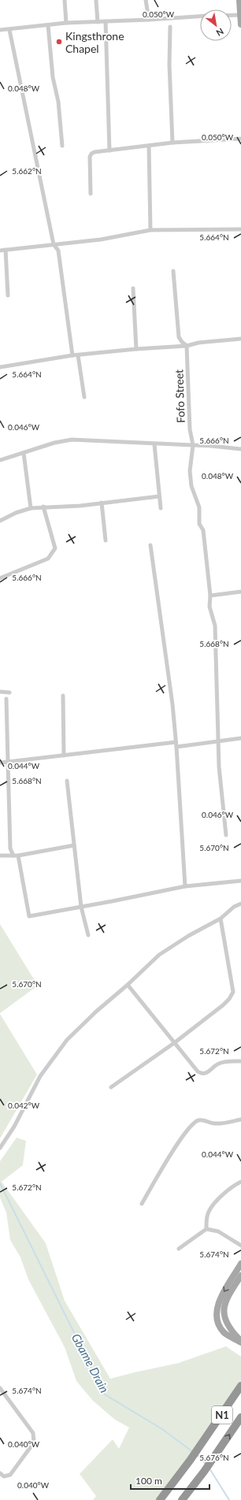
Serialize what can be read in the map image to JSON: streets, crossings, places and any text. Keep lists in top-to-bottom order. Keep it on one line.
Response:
{"streets":{"highway":["N1"],"street":["Fofo Street"]},"water":["Gbame Drain"],"places":["Kingsthrone Chapel"],"scale_bar":"100 m","north":"bottom right","coordinates":["0.050°W","0.048°W","5.662°N","5.664°N","0.046°W","5.666°N","5.668°N","0.044°W","5.670°N","5.672°N","0.042°W","5.674°N","0.040°W","5.676°N"]}
